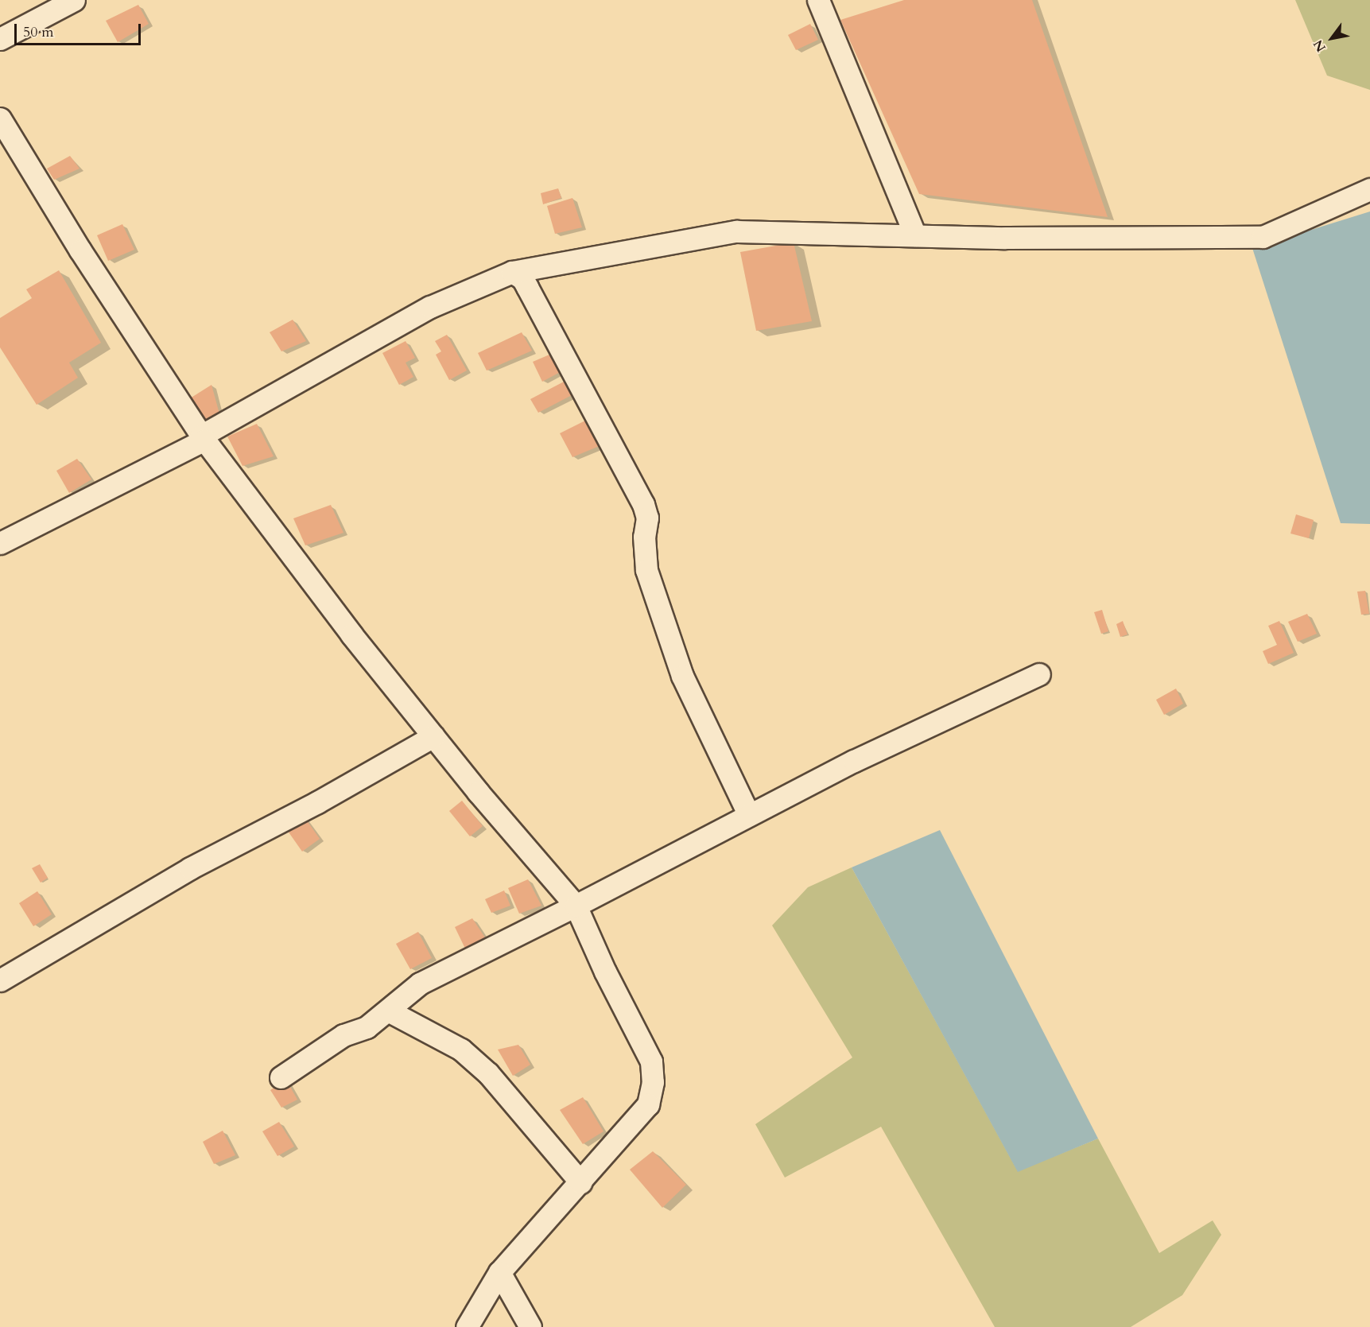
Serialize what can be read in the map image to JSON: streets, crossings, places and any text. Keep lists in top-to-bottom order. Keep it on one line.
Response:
{"scale_bar":"50 m","north":"bottom left"}
